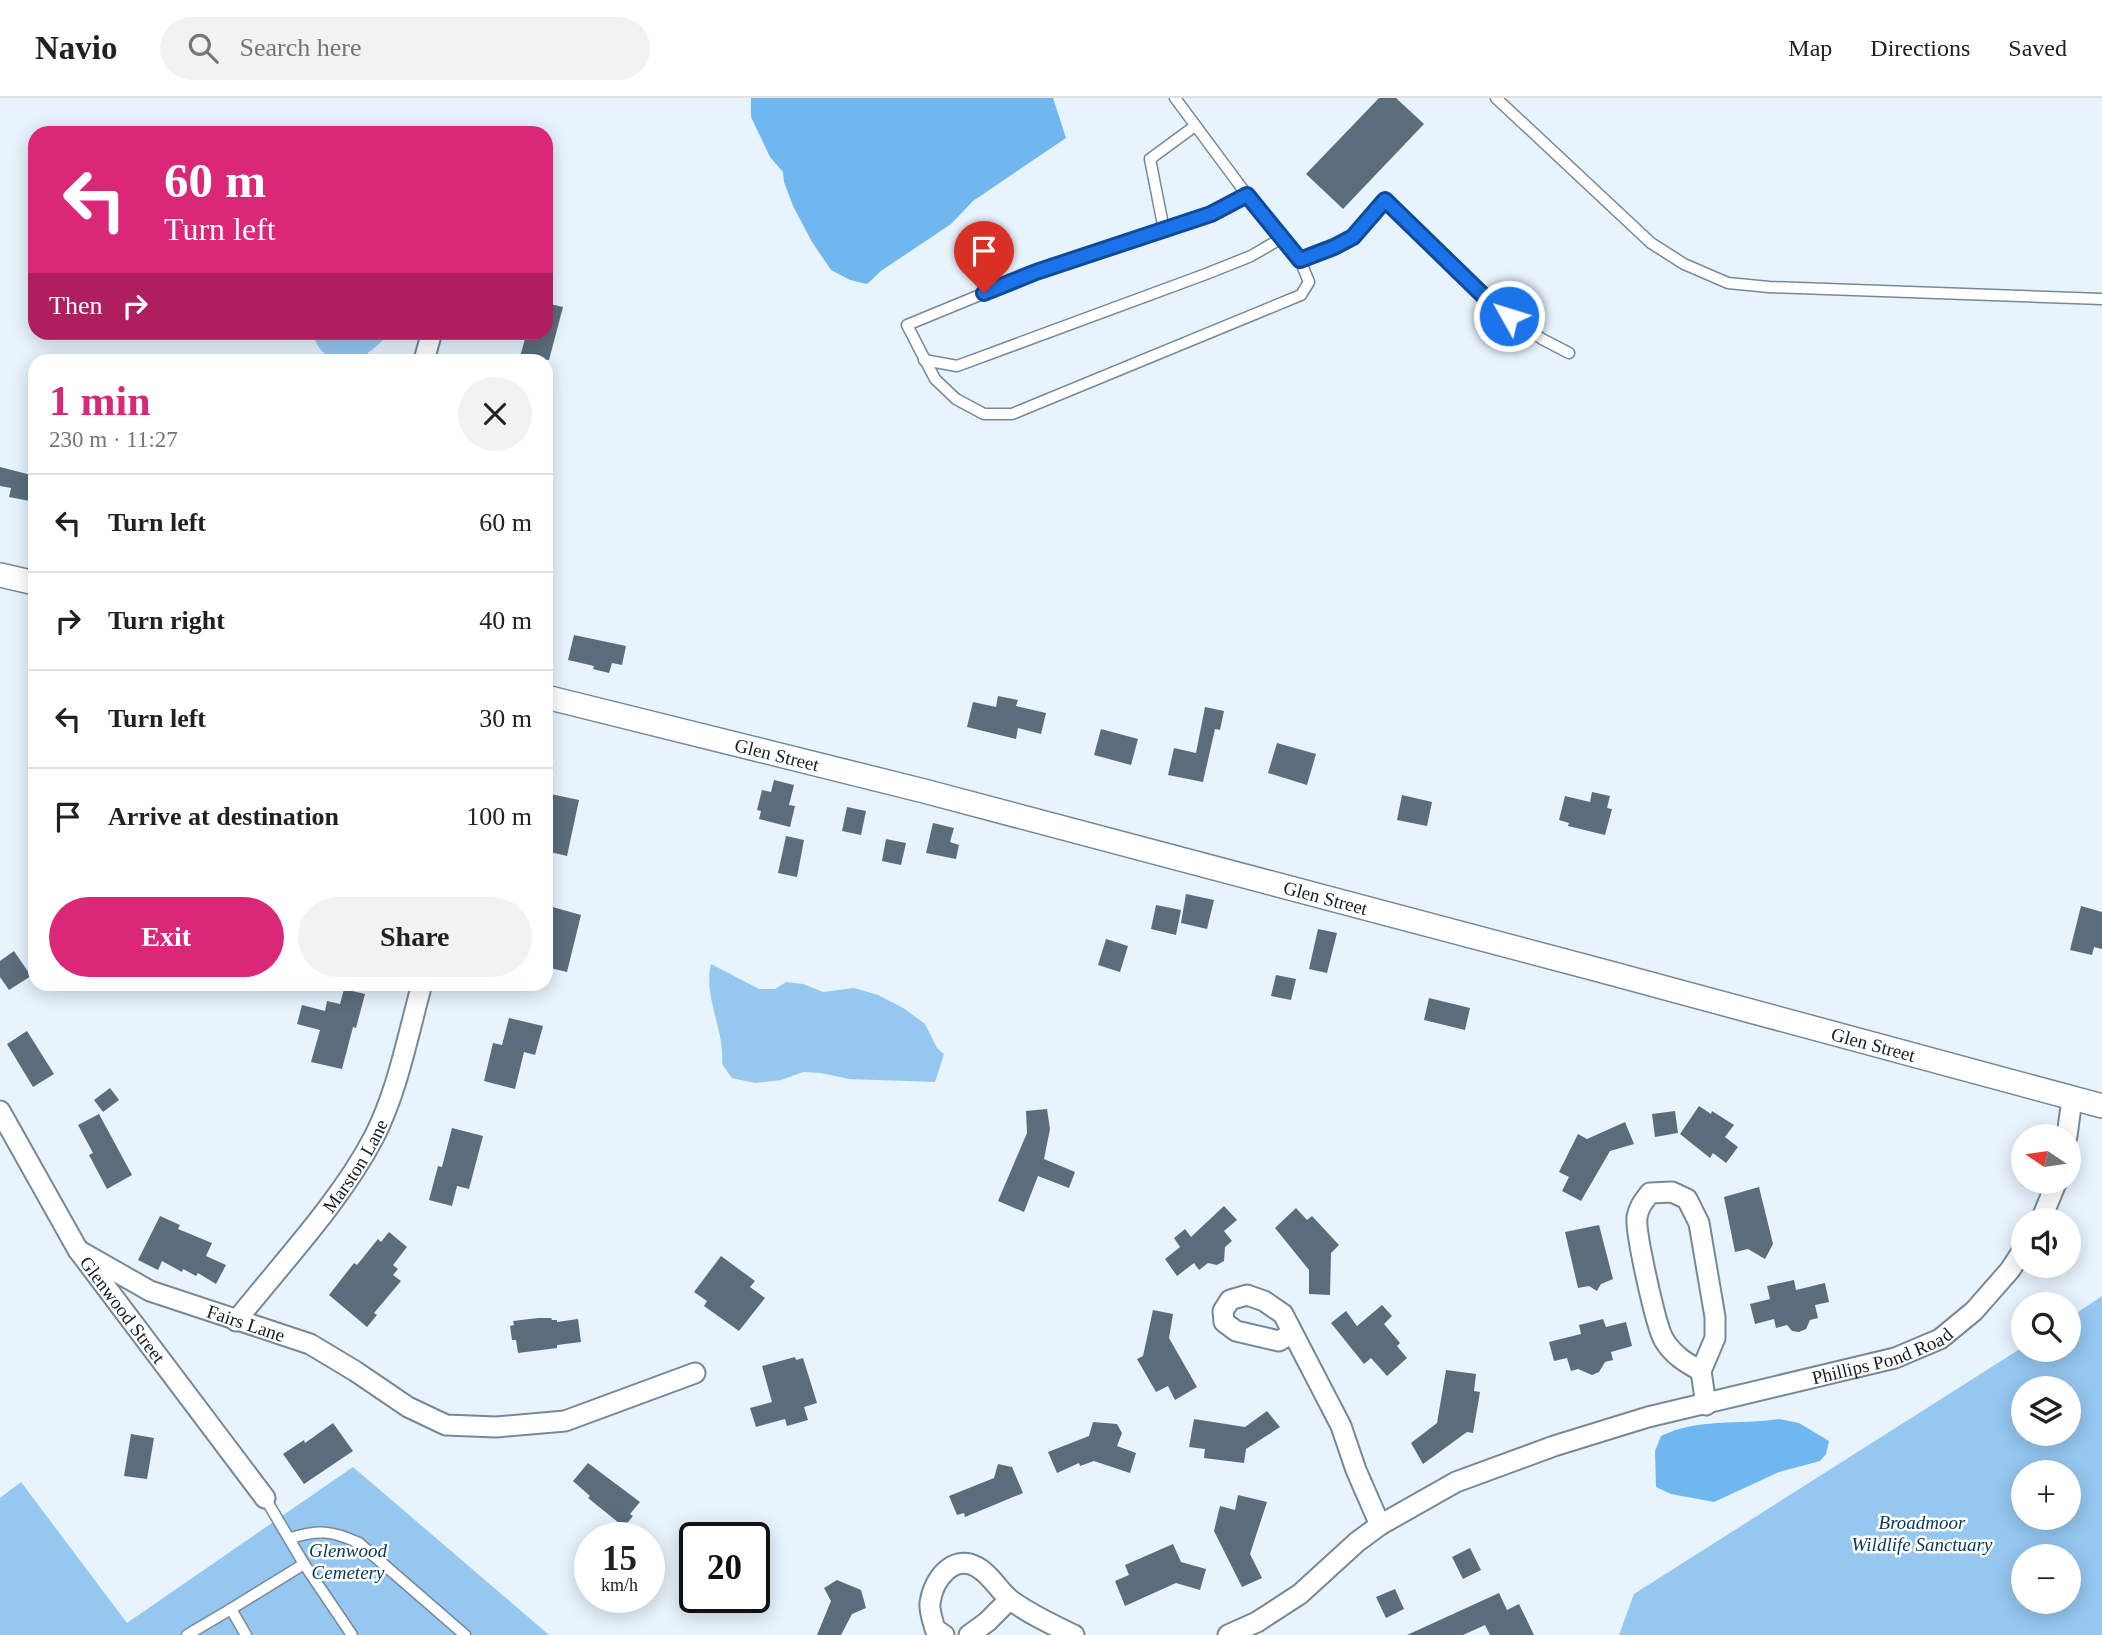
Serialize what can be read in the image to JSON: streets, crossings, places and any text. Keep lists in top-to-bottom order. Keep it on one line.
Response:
{"streets":{"street":["Glen Street","Marston Lane","Glenwood Street","Fairs Lane","Phillips Pond Road"]},"crossings":[["Marston Lane","Fairs Lane"],["Glenwood Street","Fairs Lane"]],"parks":["Broadmoor Wildlife Sanctuary","Glenwood Cemetery"],"north":"left","page":{"header":"Navio","search":"Search here","nav":["Map","Directions","Saved"],"turn":["60 m","Turn left"],"then":"Then","heading":["1 min","230 m · 11:27"],"list":[{"name":"Turn left","value":"60 m"},{"name":"Turn right","value":"40 m"},{"name":"Turn left","value":"30 m"},{"name":"Arrive at destination","value":"100 m"}],"buttons":["Exit","Share"],"map_buttons":["+","−"],"speed":"15 km/h","limit":"20"}}
